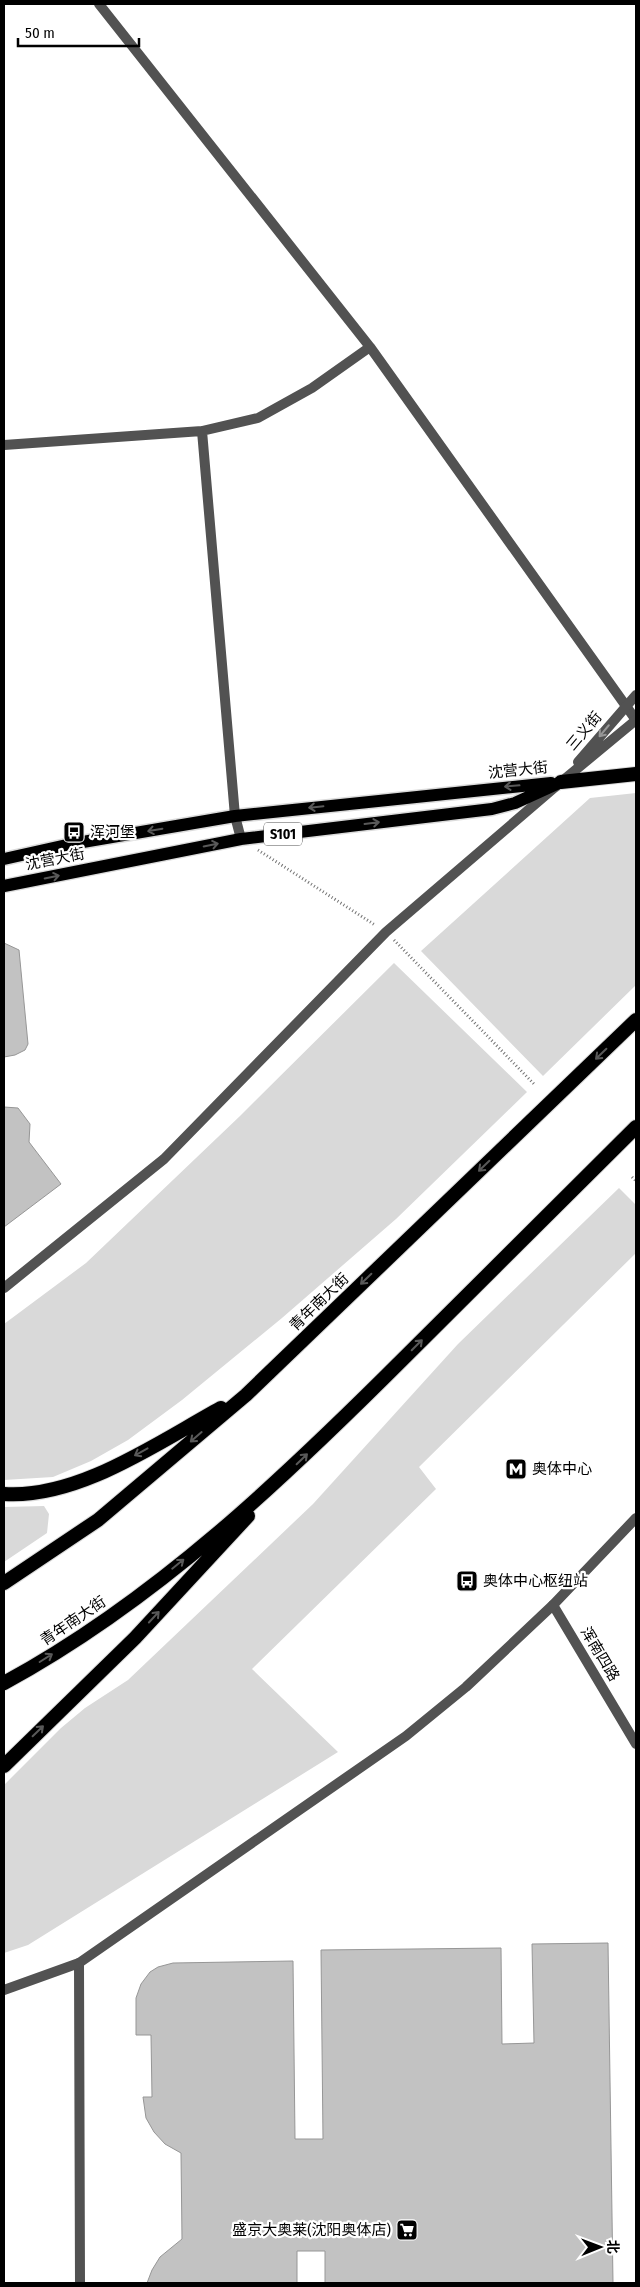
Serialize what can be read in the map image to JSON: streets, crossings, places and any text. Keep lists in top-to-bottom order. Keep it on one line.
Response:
{"streets":{"highway":["青年南大街"],"main road":["沈营大街","S101"],"street":["三义街","浑南四路"]},"crossings":[["三义街","沈营大街"]],"places":{"bus stop":["浑河堡","奥体中心枢纽站"],"metro station":["奥体中心"],"supermarket":["盛京大奥莱(沈阳奥体店)"]},"scale_bar":"50 m","north":"right"}
